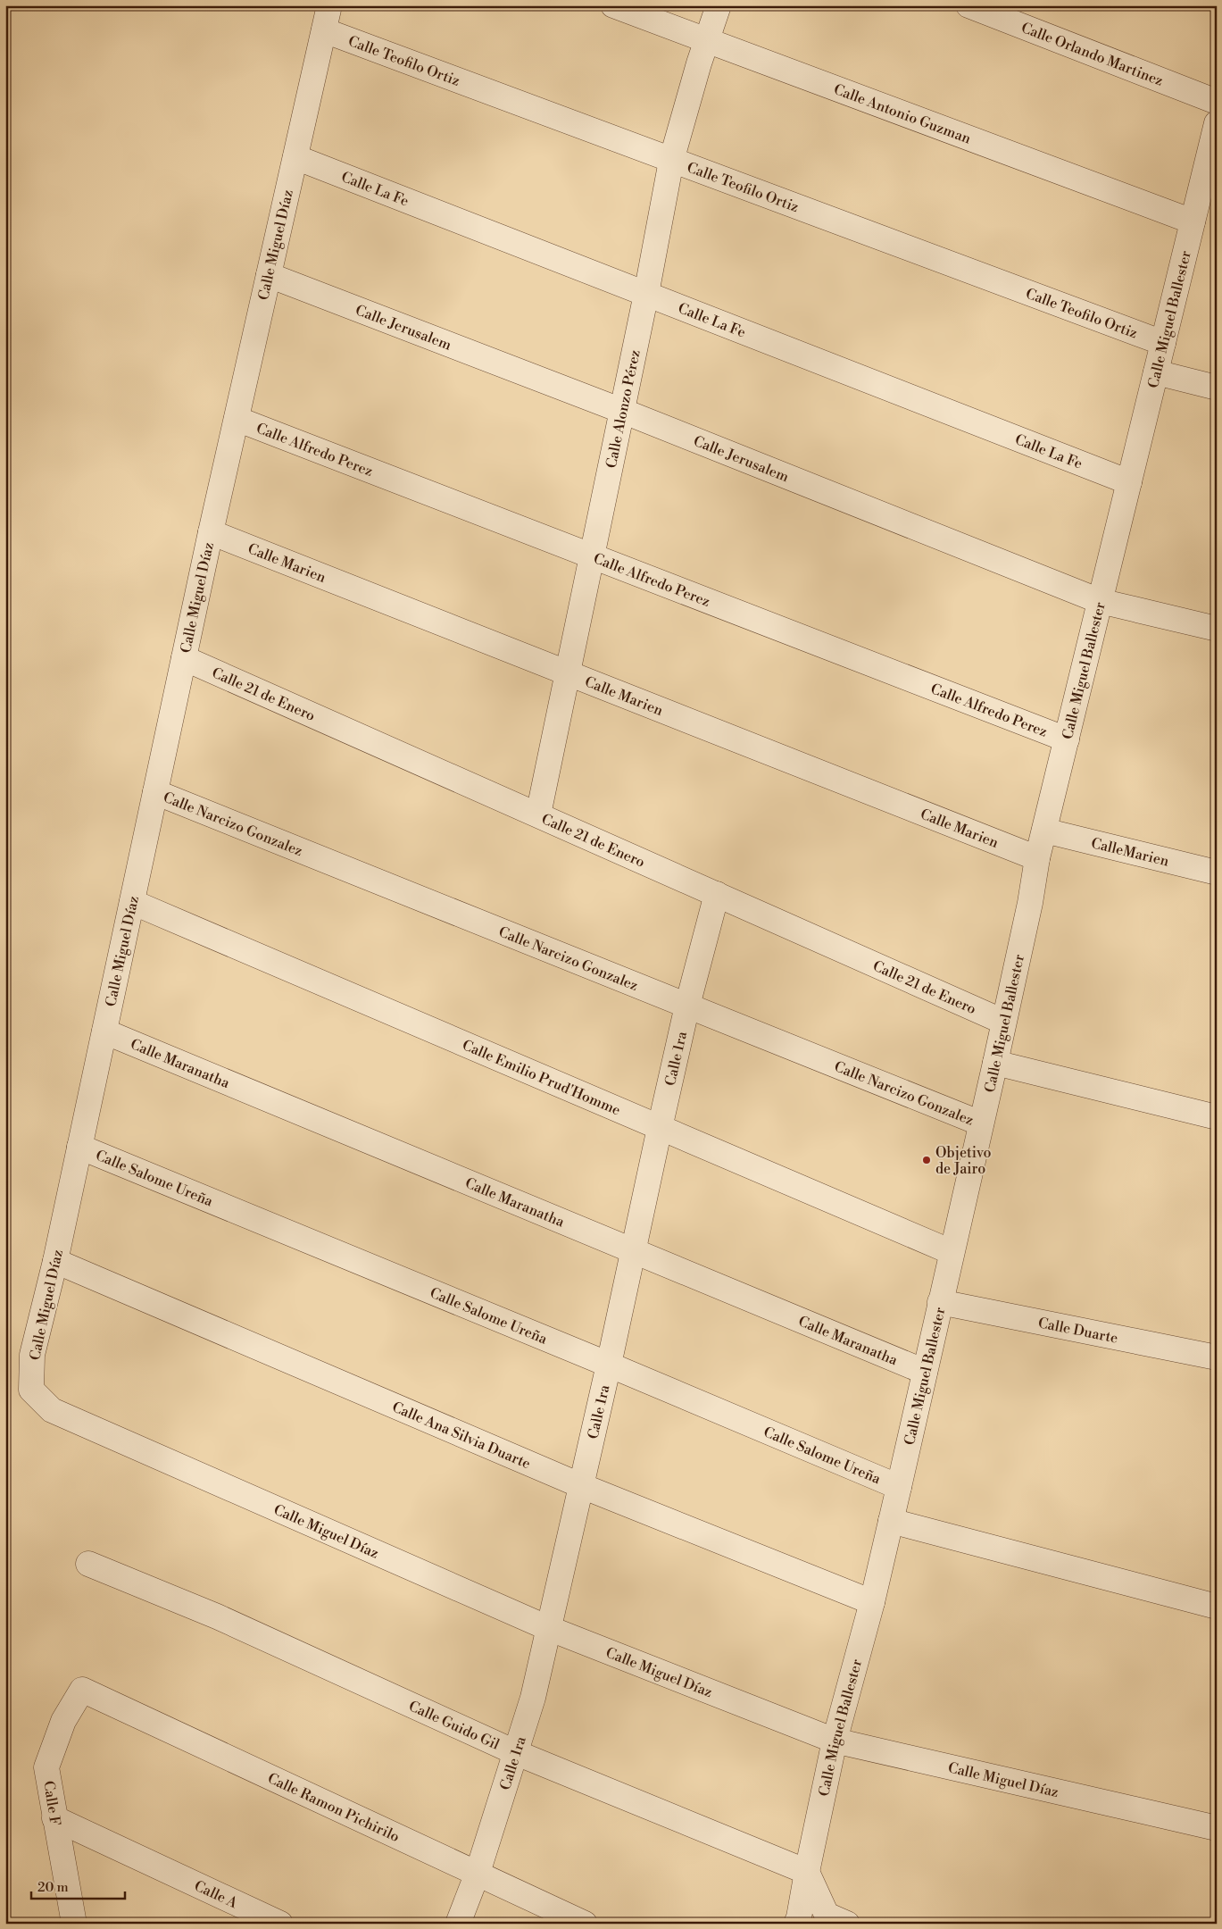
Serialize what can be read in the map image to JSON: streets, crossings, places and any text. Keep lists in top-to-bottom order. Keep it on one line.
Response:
{"streets":{"street":["Calle Orlando Martinez","Calle Teofilo Ortiz","Calle Antonio Guzman","Calle La Fe","Calle Miguel Díaz","Calle Miguel Ballester","Calle Jerusalem","Calle Alonzo Pérez","Calle Alfredo Perez","Calle Marien","Calle 21 de Enero","Calle Narcizo Gonzalez","CalleMarien","Calle 1ra","Calle Maranatha","Calle Emilio Prud'Homme","Calle Salome Ureña","Calle Duarte","Calle Ana Silvia Duarte","Calle Guido Gil","Calle F","Calle Ramon Pichirilo","Calle A"]},"crossings":[["Calle Teofilo Ortiz","Calle Miguel Díaz"],["Calle Teofilo Ortiz","Calle Miguel Ballester"],["Calle Teofilo Ortiz","Calle Alonzo Pérez"],["Calle Antonio Guzman","Calle Miguel Ballester"],["Calle Antonio Guzman","Calle Alonzo Pérez"],["Calle La Fe","Calle Miguel Díaz"],["Calle La Fe","Calle Miguel Ballester"],["Calle La Fe","Calle Alonzo Pérez"],["Calle Miguel Díaz","Calle Miguel Ballester"],["Calle Miguel Díaz","Calle Jerusalem"],["Calle Miguel Díaz","Calle Alfredo Perez"],["Calle Miguel Díaz","Calle Marien"],["Calle Miguel Díaz","Calle 21 de Enero"],["Calle Miguel Díaz","Calle Narcizo Gonzalez"],["Calle Miguel Díaz","Calle 1ra"],["Calle Miguel Díaz","Calle Maranatha"],["Calle Miguel Díaz","Calle Emilio Prud'Homme"],["Calle Miguel Díaz","Calle Salome Ureña"],["Calle Miguel Díaz","Calle Ana Silvia Duarte"],["Calle Miguel Ballester","Calle Jerusalem"],["Calle Miguel Ballester","Calle Alfredo Perez"],["Calle Miguel Ballester","Calle Marien"],["Calle Miguel Ballester","Calle 21 de Enero"],["Calle Miguel Ballester","Calle Narcizo Gonzalez"],["Calle Miguel Ballester","CalleMarien"],["Calle Miguel Ballester","Calle Maranatha"],["Calle Miguel Ballester","Calle Emilio Prud'Homme"],["Calle Miguel Ballester","Calle Salome Ureña"],["Calle Miguel Ballester","Calle Duarte"],["Calle Miguel Ballester","Calle Ana Silvia Duarte"],["Calle Miguel Ballester","Calle Guido Gil"],["Calle Jerusalem","Calle Alonzo Pérez"],["Calle Alonzo Pérez","Calle Alfredo Perez"],["Calle Alonzo Pérez","Calle Marien"],["Calle Alonzo Pérez","Calle 21 de Enero"],["Calle 21 de Enero","Calle 1ra"],["Calle Narcizo Gonzalez","Calle 1ra"],["Calle 1ra","Calle Maranatha"],["Calle 1ra","Calle Emilio Prud'Homme"],["Calle 1ra","Calle Salome Ureña"],["Calle 1ra","Calle Ana Silvia Duarte"],["Calle 1ra","Calle Guido Gil"],["Calle 1ra","Calle Ramon Pichirilo"],["Calle F","Calle Ramon Pichirilo"],["Calle F","Calle A"]],"places":["Objetivo de Jairo"],"scale_bar":"20 m"}
